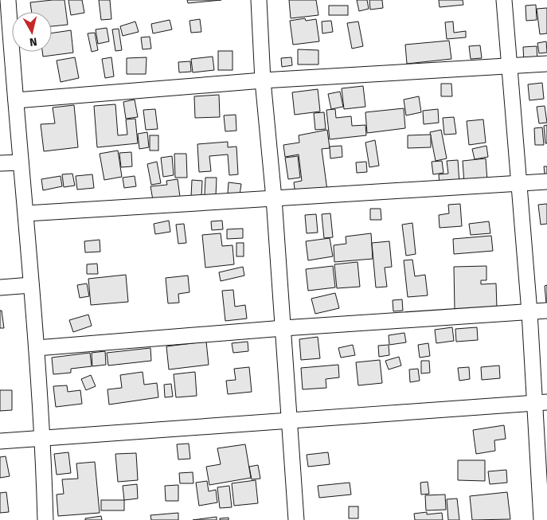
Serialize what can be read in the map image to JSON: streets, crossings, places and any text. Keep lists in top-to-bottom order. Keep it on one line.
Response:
{"north":"bottom"}
